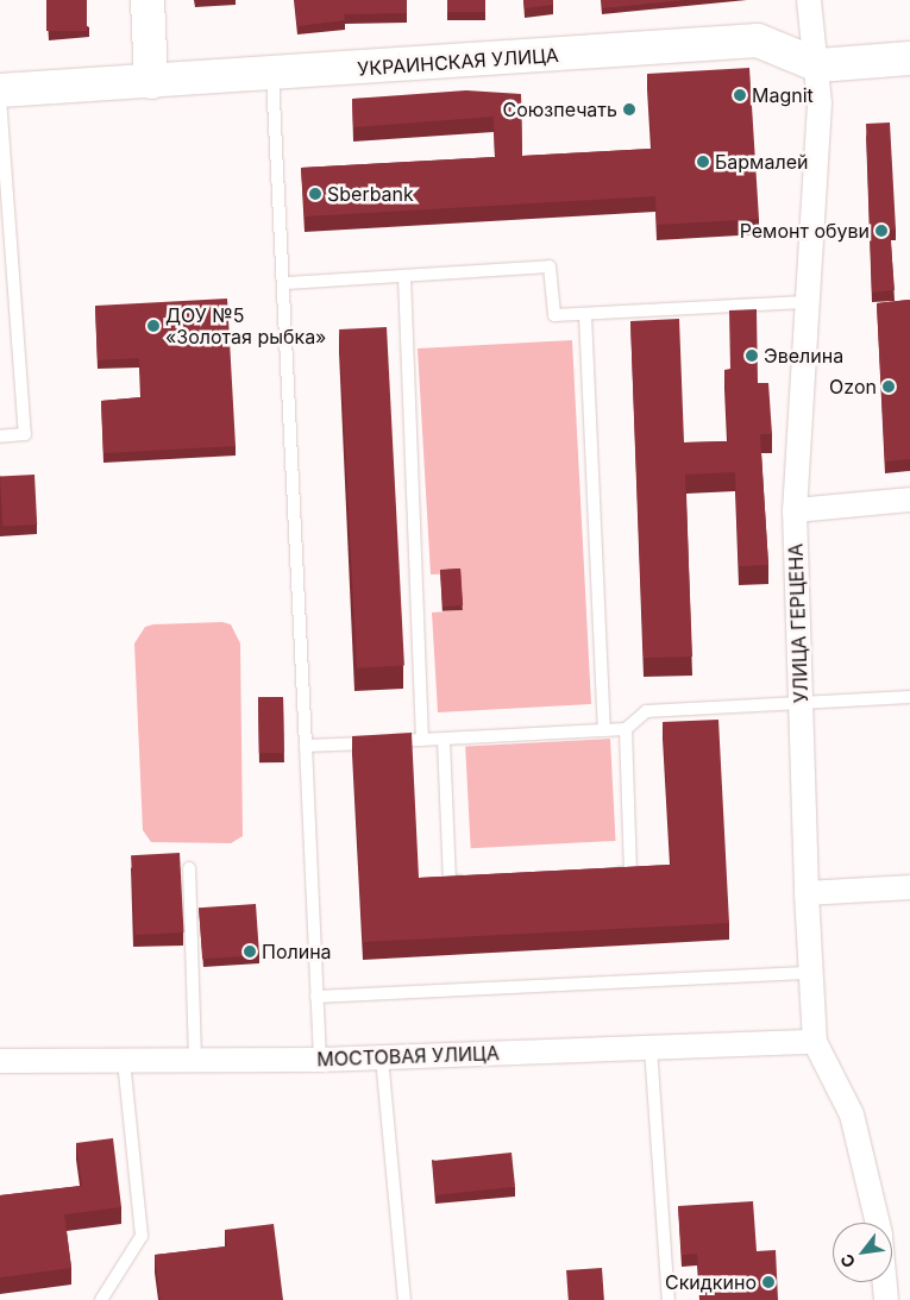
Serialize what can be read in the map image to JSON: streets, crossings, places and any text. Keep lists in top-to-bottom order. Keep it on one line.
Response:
{"streets":{"main road":["УКРАИНСКАЯ УЛИЦА"],"street":["УЛИЦА ГЕРЦЕНА","МОСТОВАЯ УЛИЦА"]},"crossings":[["УКРАИНСКАЯ УЛИЦА","УЛИЦА ГЕРЦЕНА"],["УЛИЦА ГЕРЦЕНА","МОСТОВАЯ УЛИЦА"]],"places":["Magnit","Союзпечать","Бармалей","Sberbank","Ремонт обуви","ДОУ №5 «Золотая рыбка»","Эвелина","Ozon","Полина","Скидкино"],"north":"bottom left"}
